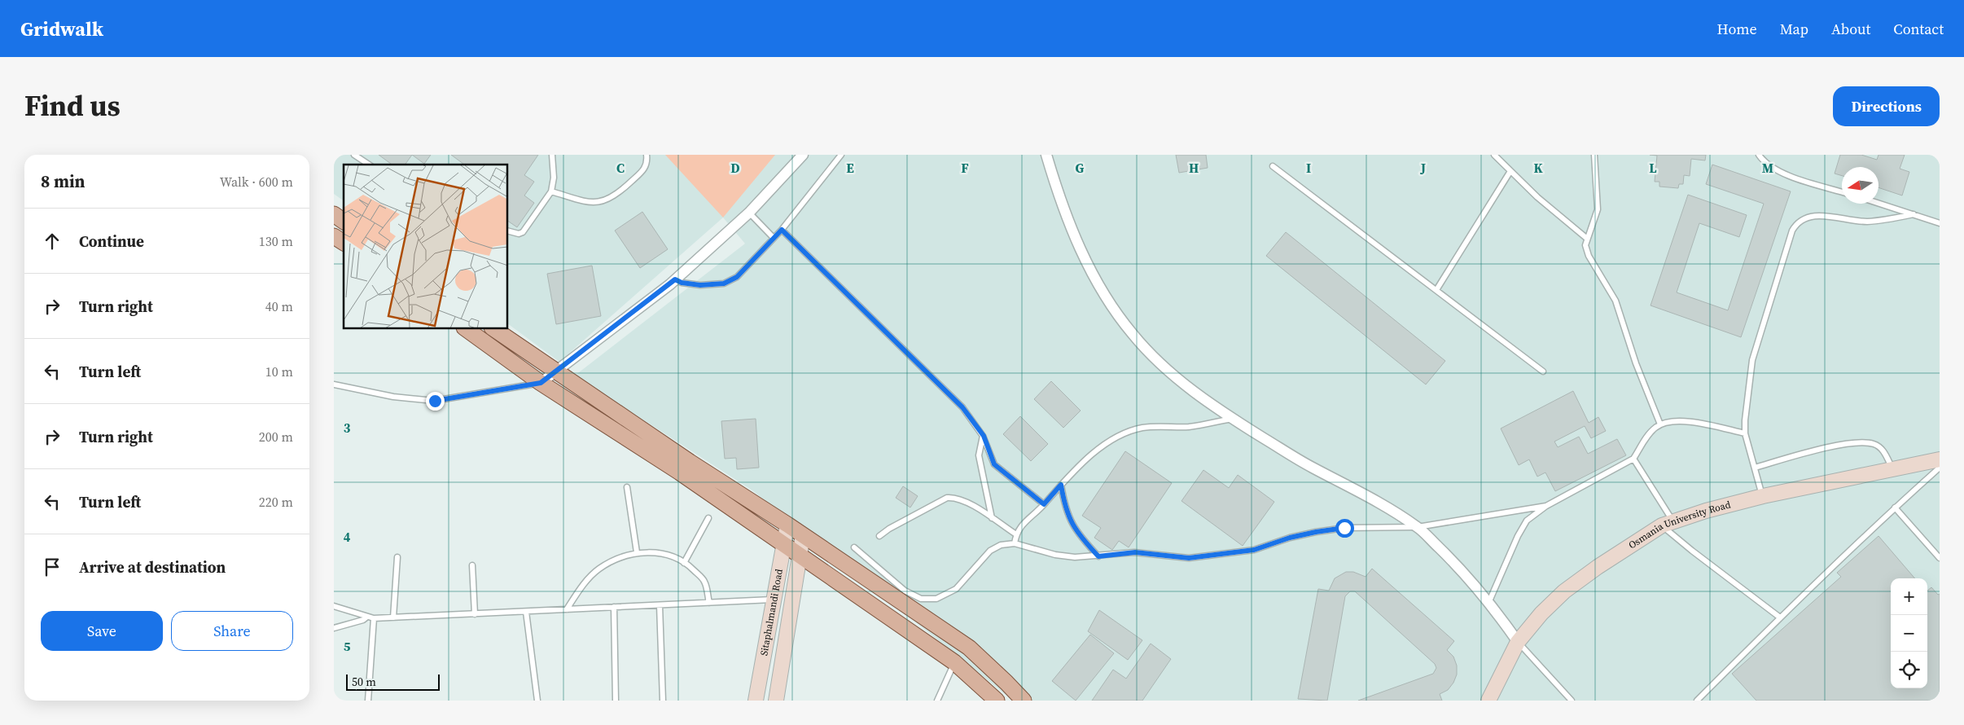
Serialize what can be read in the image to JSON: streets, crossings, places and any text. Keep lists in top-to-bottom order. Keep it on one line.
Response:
{"streets":{"main road":["Osmania University Road","Sitaphalmandi Road"]},"scale_bar":"50 m","north":"left","page":{"header":"Gridwalk","nav":["Home","Map","About","Contact"],"title":"Find us","buttons":["Directions",["Save","Share"]],"heading":["8 min","Walk · 600 m"],"list":[["Continue","130 m"],["Turn right","40 m"],["Turn left","10 m"],["Turn right","200 m"],["Turn left","220 m"],"Arrive at destination"],"map_buttons":["+","−"],"scale":"50 m"},"grid":{"columns":["C","D","E","F","G","H","I","J","K","L","M"],"rows":["3","4","5"]}}
